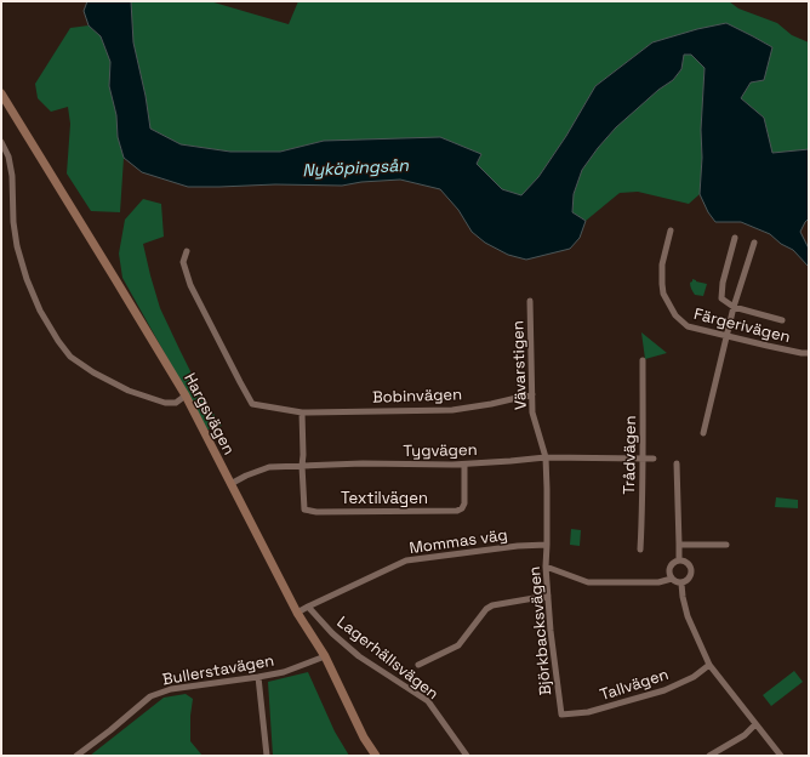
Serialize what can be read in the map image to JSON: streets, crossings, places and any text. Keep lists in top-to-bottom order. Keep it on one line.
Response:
{"streets":{"street":["Färgerivägen","Vävarstigen","Bobinvägen","Hargsvägen","Tygvägen","Trådvägen","Textilvägen","Mommas väg","Björkbacksvägen","Lagerhällsvägen","Bullerstavägen","Tallvägen"]},"crossings":[["Vävarstigen","Bobinvägen"],["Vävarstigen","Tygvägen"],["Vävarstigen","Mommas väg"],["Vävarstigen","Björkbacksvägen"],["Hargsvägen","Tygvägen"],["Hargsvägen","Mommas väg"],["Hargsvägen","Bullerstavägen"],["Tygvägen","Trådvägen"],["Tygvägen","Textilvägen"],["Mommas väg","Björkbacksvägen"],["Mommas väg","Lagerhällsvägen"],["Björkbacksvägen","Tallvägen"]],"water":["Nyköpingsån"]}
